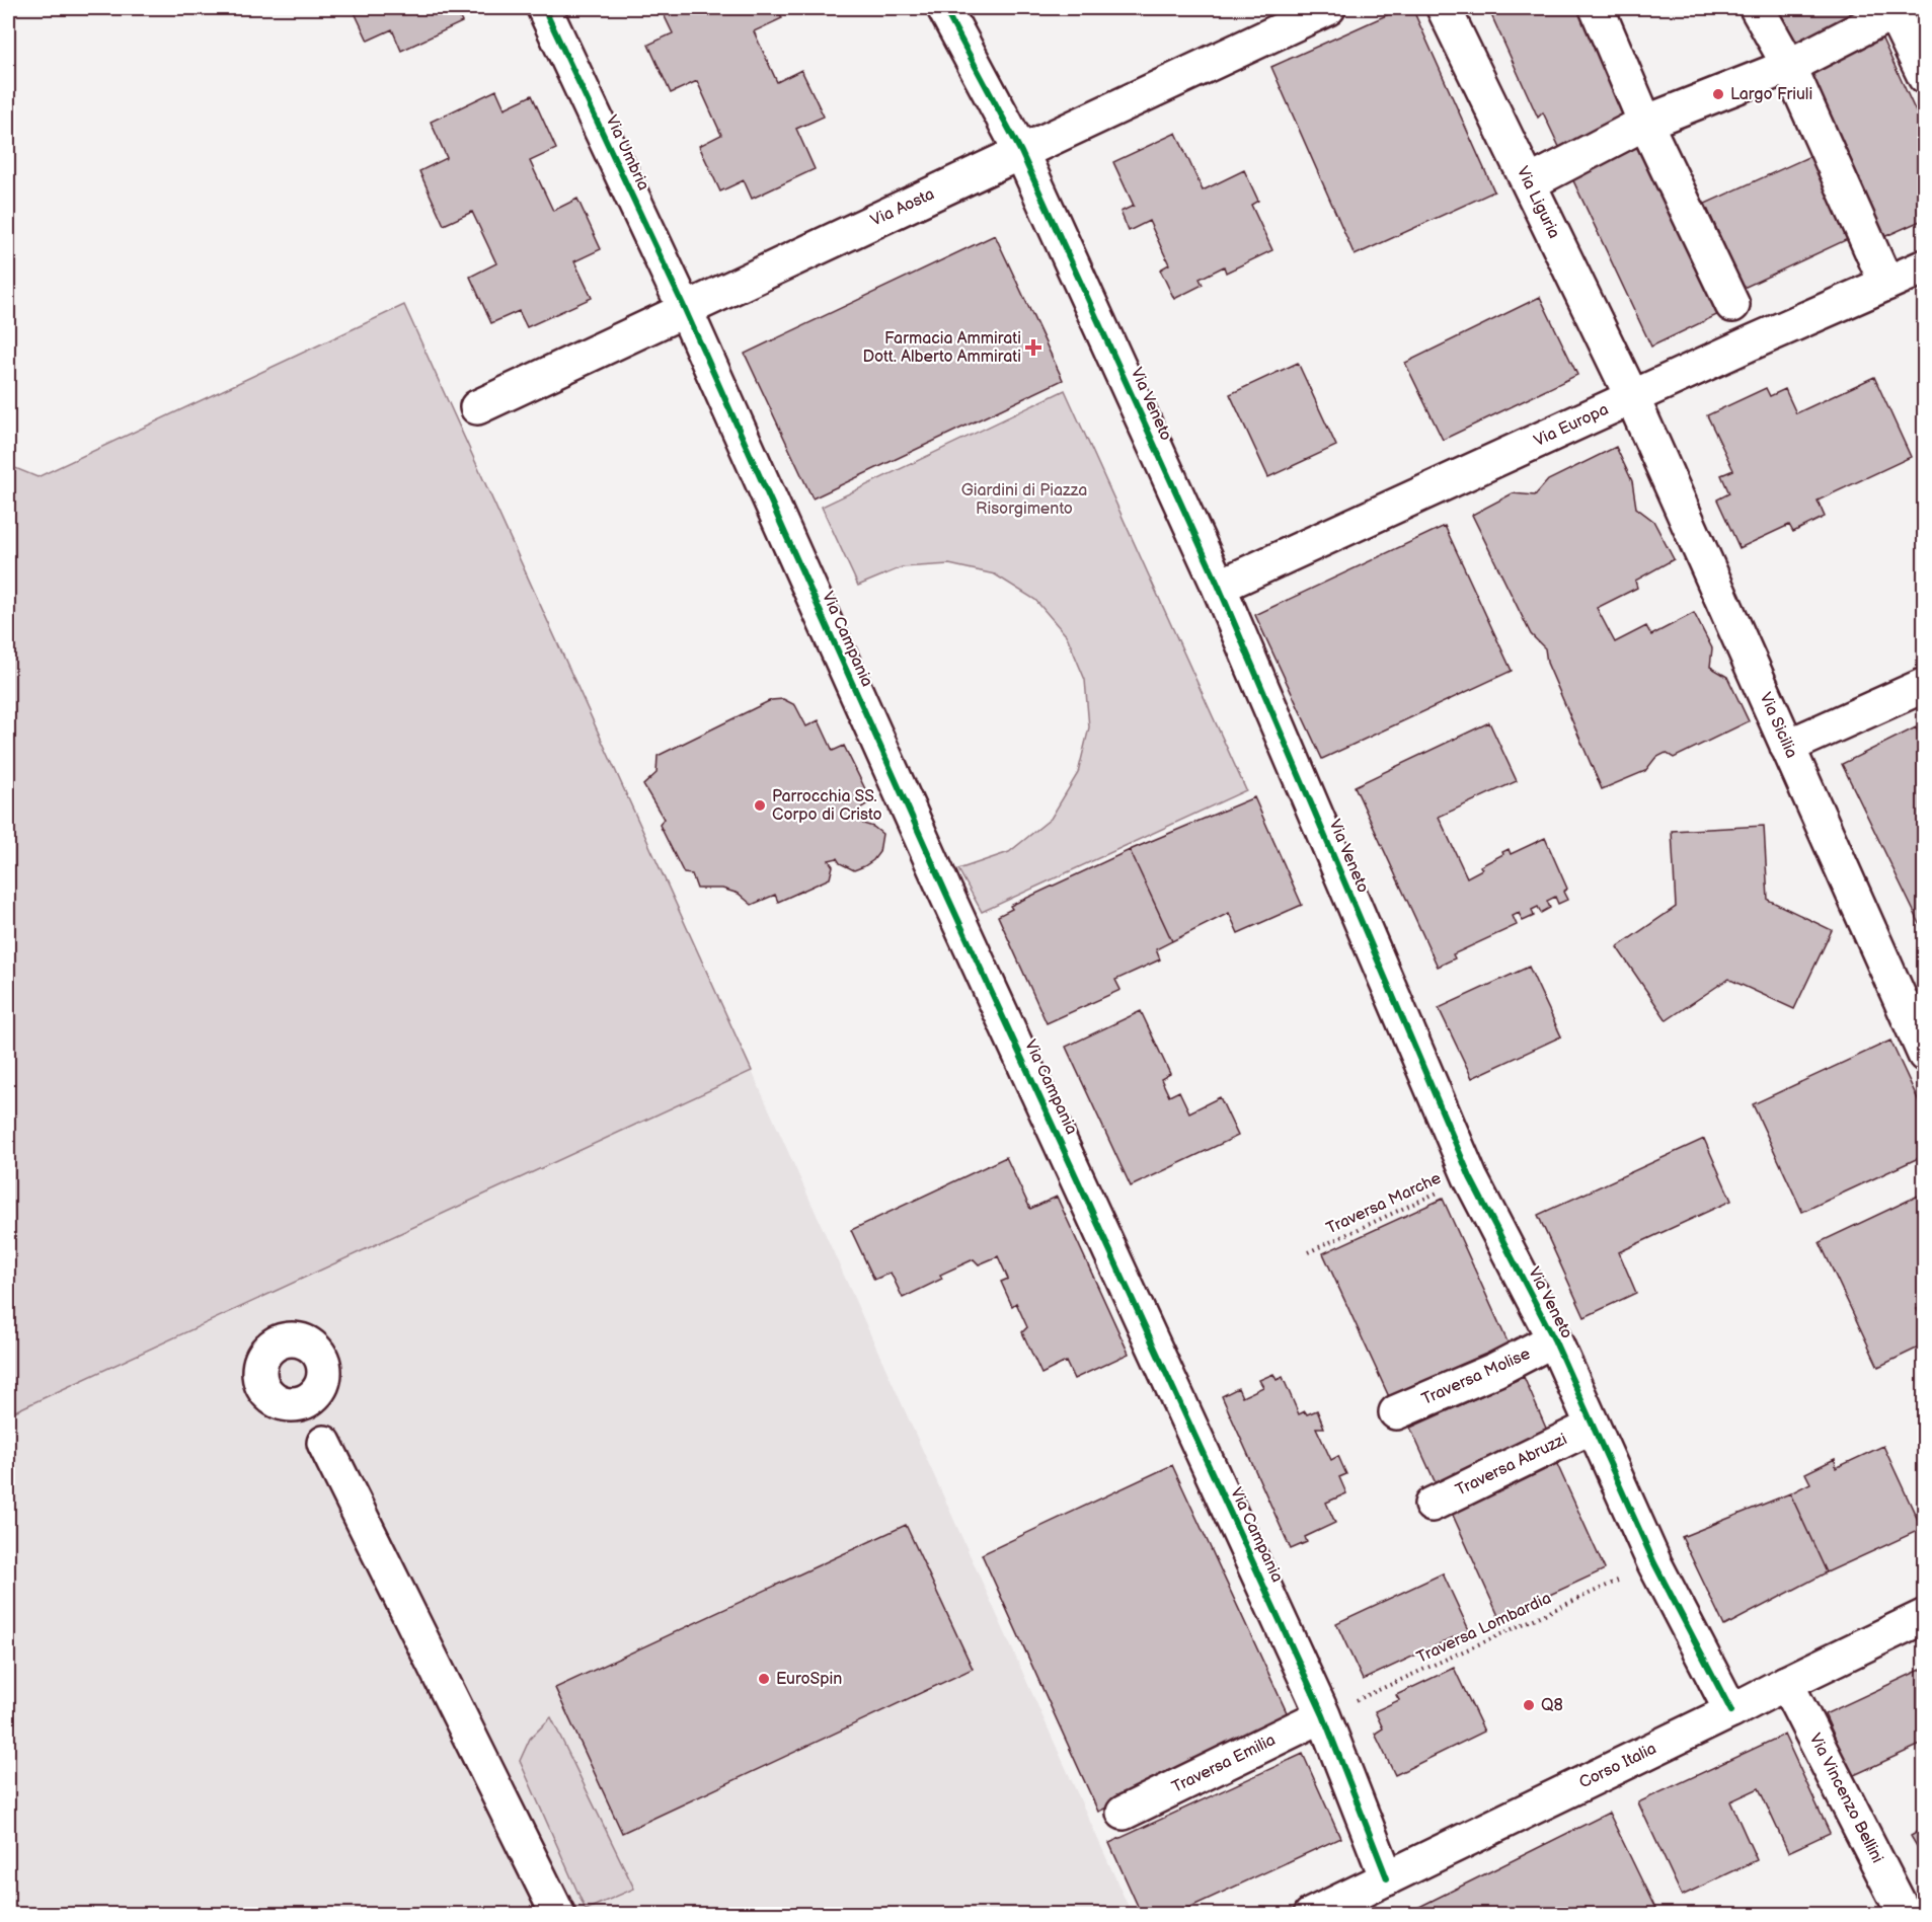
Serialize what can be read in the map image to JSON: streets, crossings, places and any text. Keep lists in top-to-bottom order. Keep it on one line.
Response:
{"streets":{"street":["Via Umbria","Via Liguria","Via Aosta","Via Veneto","Via Europa","Via Campania","Via Sicilia","Traversa Molise","Traversa Abruzzi","Traversa Emilia","Corso Italia","Via Vincenzo Bellini"],"path":["Traversa Marche","Traversa Lombardia"]},"crossings":[["Via Umbria","Via Aosta"],["Via Umbria","Via Campania"],["Via Liguria","Via Europa"],["Via Liguria","Via Sicilia"],["Via Aosta","Via Veneto"],["Via Aosta","Via Campania"],["Via Veneto","Via Europa"],["Via Veneto","Traversa Marche"],["Via Veneto","Traversa Molise"],["Via Veneto","Traversa Abruzzi"],["Via Veneto","Traversa Lombardia"],["Via Veneto","Corso Italia"],["Via Europa","Via Sicilia"],["Via Campania","Traversa Lombardia"],["Via Campania","Traversa Emilia"],["Via Campania","Corso Italia"],["Traversa Lombardia","Traversa Emilia"],["Corso Italia","Via Vincenzo Bellini"]],"parks":["Giardini di Piazza Risorgimento"],"places":{"other":["Largo Friuli","Parrocchia SS. Corpo di Cristo","EuroSpin","Q8"],"health":["Farmacia Ammirati Dott. Alberto Ammirati"]}}
